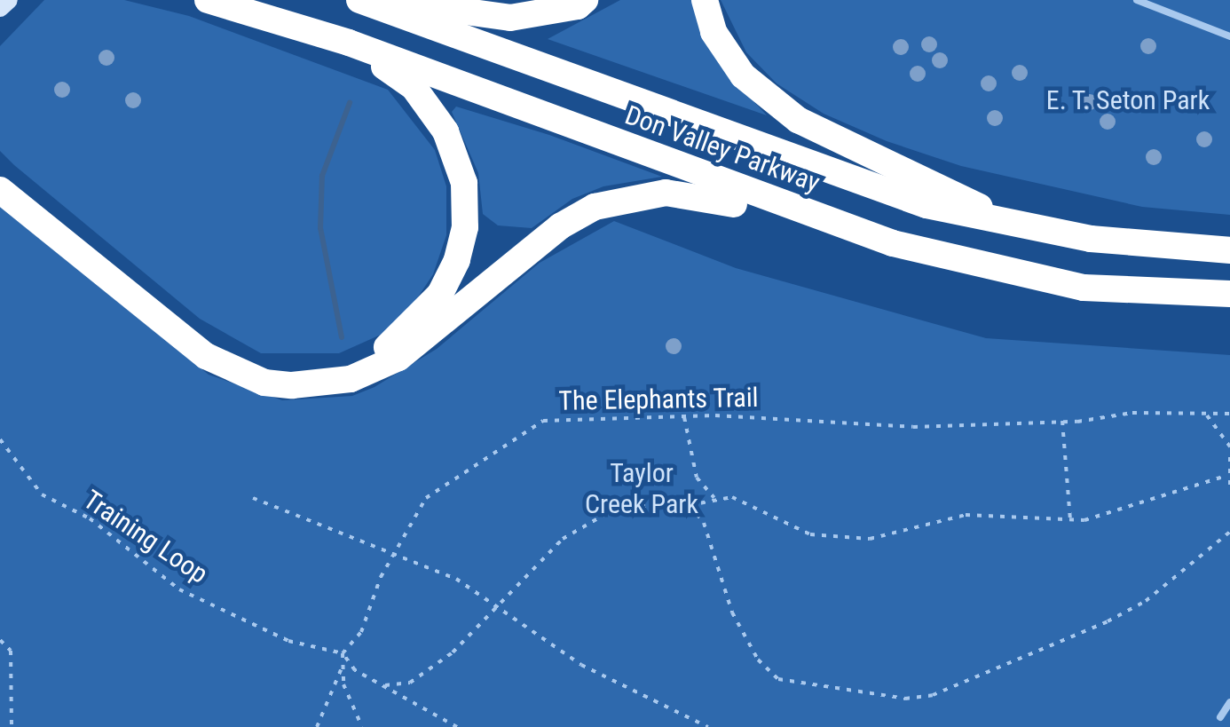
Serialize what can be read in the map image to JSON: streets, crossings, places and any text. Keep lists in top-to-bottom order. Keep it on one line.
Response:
{"streets":{"highway":["Don Valley Parkway"],"path":["The Elephants Trail","Training Loop"]},"crossings":[["The Elephants Trail","Training Loop"]],"parks":["E. T. Seton Park","Taylor Creek Park"]}
